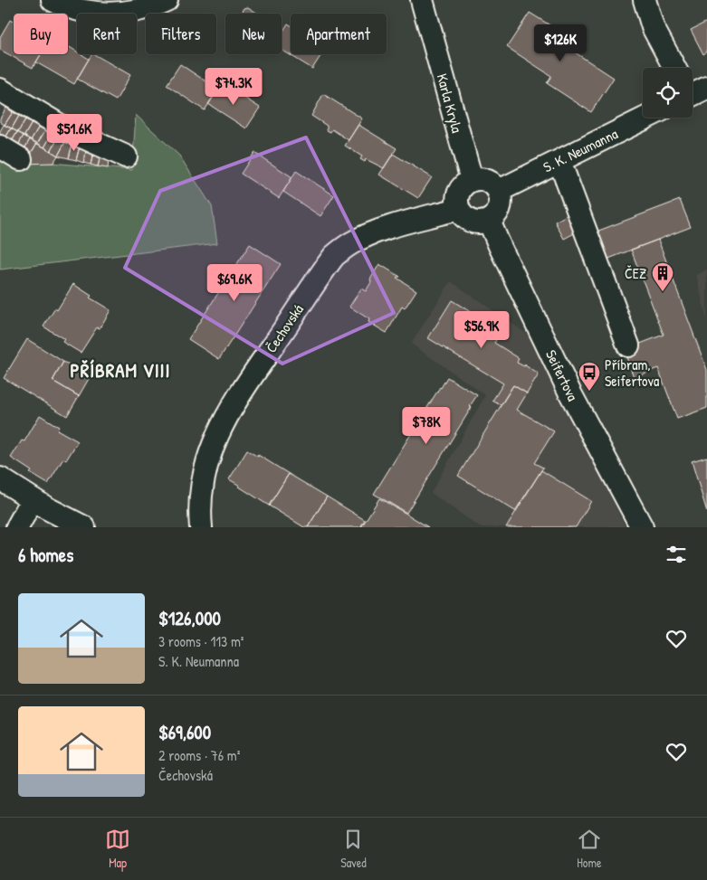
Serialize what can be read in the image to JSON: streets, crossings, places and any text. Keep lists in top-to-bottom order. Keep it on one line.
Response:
{"streets":{"street":["Karla Kryla","S. K. Neumanna","Čechovská","Seifertova"]},"crossings":[["Karla Kryla","S. K. Neumanna"],["Karla Kryla","Čechovská"],["Karla Kryla","Seifertova"],["S. K. Neumanna","Čechovská"],["S. K. Neumanna","Seifertova"],["Čechovská","Seifertova"]],"districts":["PŘÍBRAM VIII"],"places":{"building":["ČEZ"],"bus stop":["Příbram, Seifertova"]},"page":{"chip":["Buy","Rent","Filters","New","Apartment"],"price":["$126K","$74.3K","$51.6K","$69.6K","$56.9K","$78K"],"heading":"6 homes","list":[{"name":"$126,000","note":"3 rooms · 113 m² · S. K. Neumanna"},{"name":"$69,600","note":"2 rooms · 76 m² · Čechovská"}],"tabs":["Map","Saved","Home"]}}
